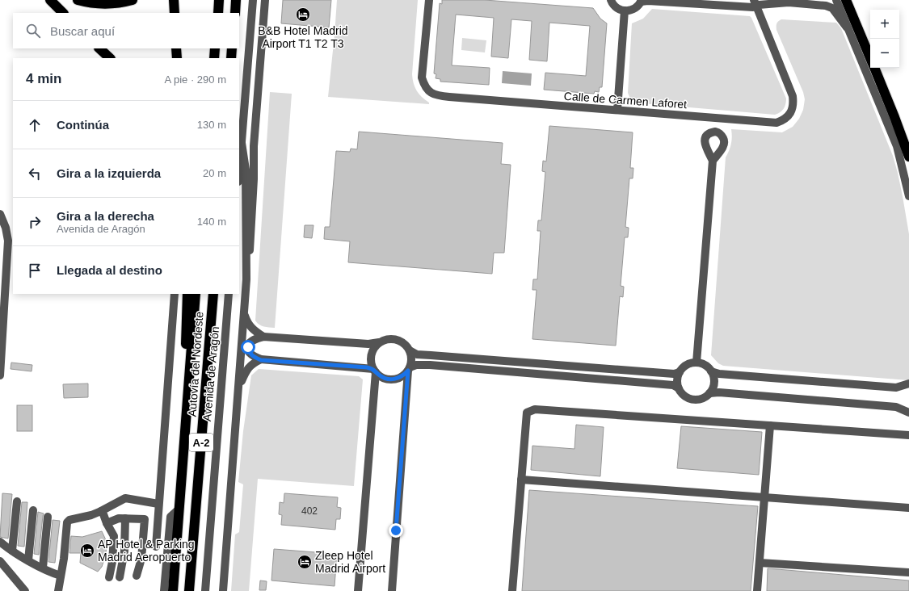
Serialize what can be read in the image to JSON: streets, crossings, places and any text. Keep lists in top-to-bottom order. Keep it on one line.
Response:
{"streets":{"highway":["Autovía del Nordeste","A-2"],"street":["Calle de Carmen Laforet","Avenida de Aragón"]},"places":{"hotel":["B&B Hotel Madrid Airport T1 T2 T3","AP Hotel & Parking Madrid Aeropuerto","Zleep Hotel Madrid Airport"]},"house_numbers":["402"],"page":{"map_buttons":["+","−"],"search":"Buscar aquí","heading":["4 min","A pie · 290 m"],"list":[["Continúa","130 m"],["Gira a la izquierda","20 m"],["Gira a la derecha","Avenida de Aragón","140 m"],"Llegada al destino"]}}
